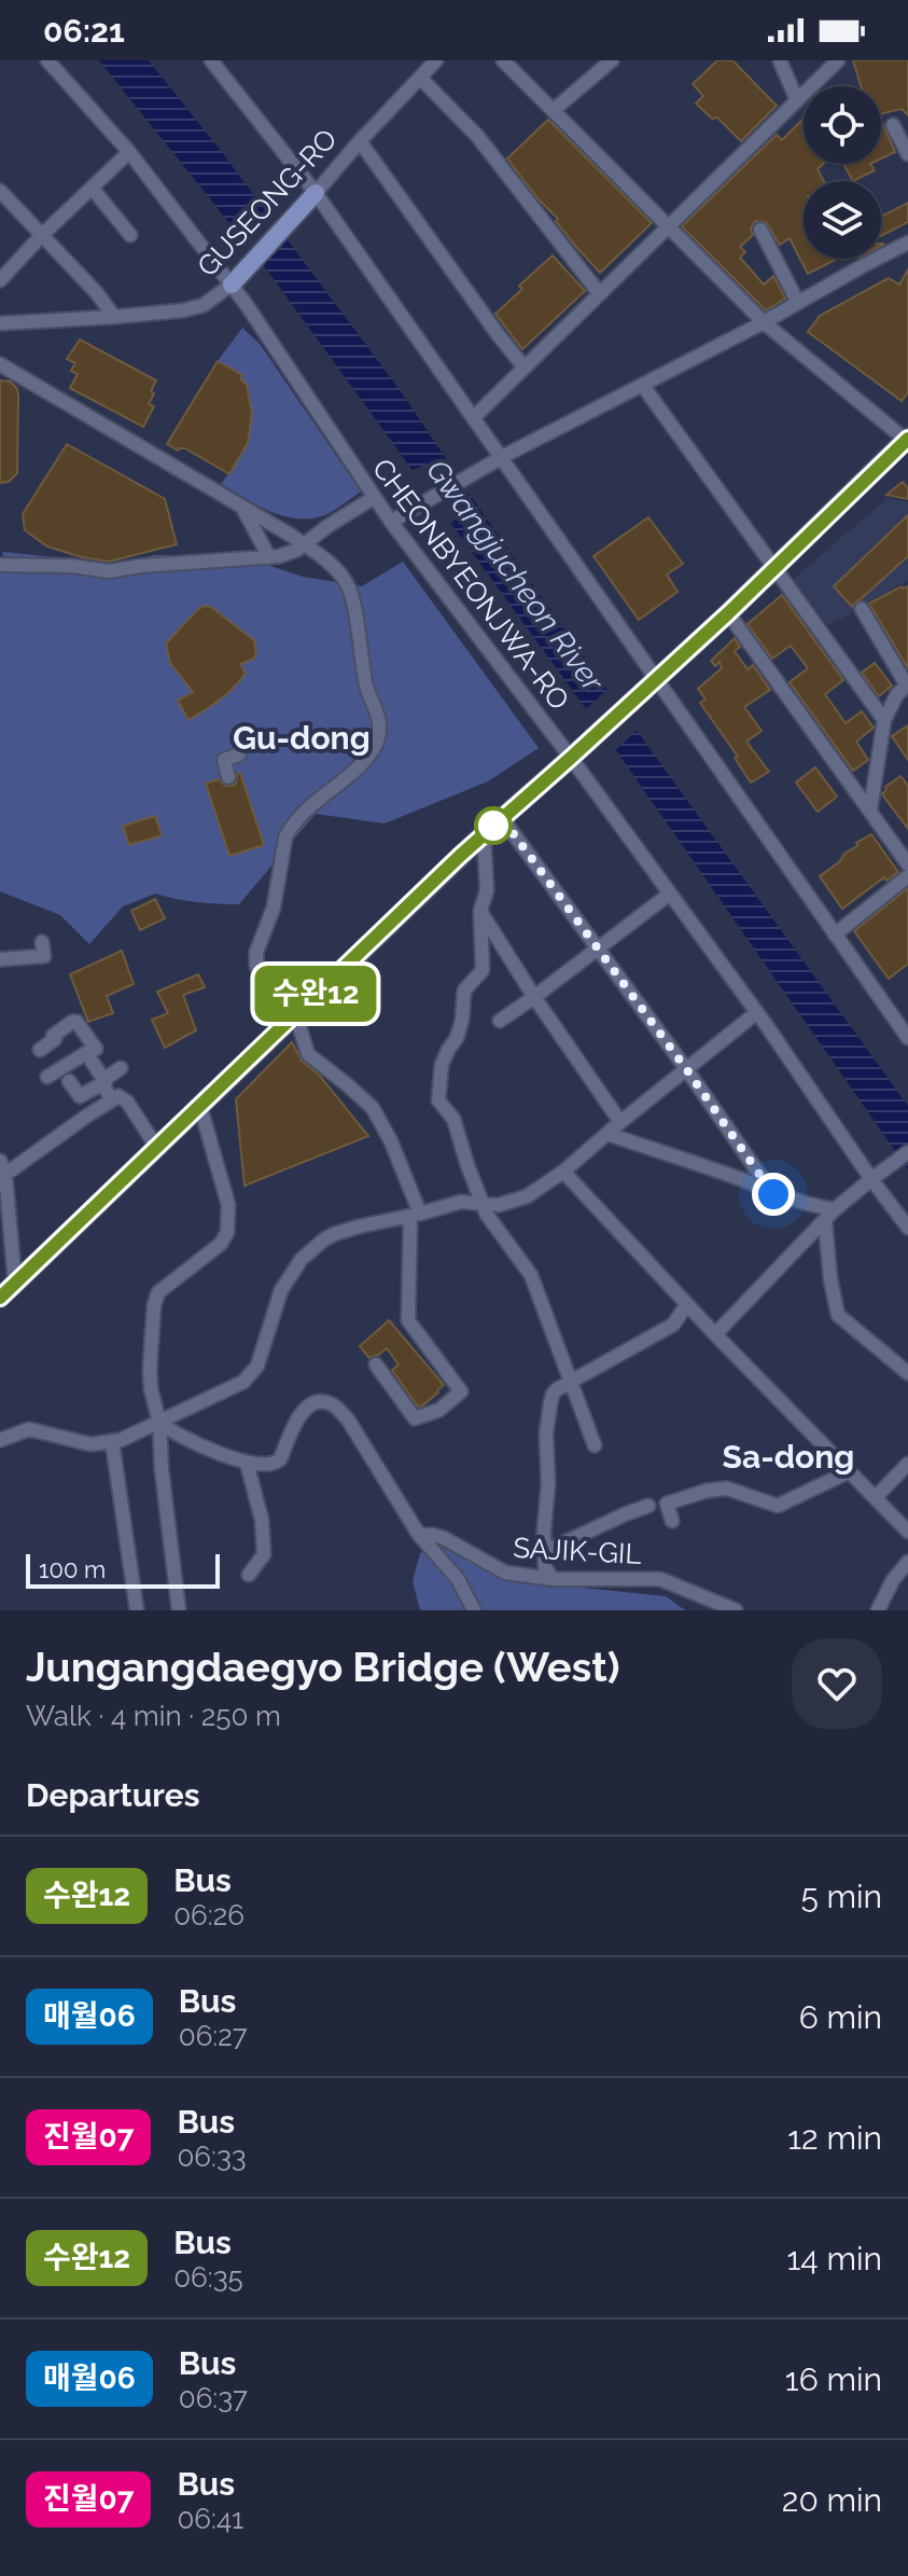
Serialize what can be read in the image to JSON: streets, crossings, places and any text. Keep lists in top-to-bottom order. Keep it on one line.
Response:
{"streets":{"main road":["GUSEONG-RO"],"street":["CHEONBYEONJWA-RO","SAJIK-GIL"]},"crossings":[["GUSEONG-RO","CHEONBYEONJWA-RO"]],"districts":["Gu-dong","Sa-dong"],"water":["Gwangjucheon River"],"lines":["bus line 수완12"],"scale_bar":"100 m","page":{"status":"06:21","on_map":"수완12","scale":"100 m","heading":[["Jungangdaegyo Bridge (West)","Walk · 4 min · 250 m"],"Departures"],"list":[{"mark":"수완12","name":"Bus","note":"06:26","value":"5 min"},{"mark":"매월06","name":"Bus","note":"06:27","value":"6 min"},{"mark":"진월07","name":"Bus","note":"06:33","value":"12 min"},{"mark":"수완12","name":"Bus","note":"06:35","value":"14 min"},{"mark":"매월06","name":"Bus","note":"06:37","value":"16 min"},{"mark":"진월07","name":"Bus","note":"06:41","value":"20 min"}]}}
